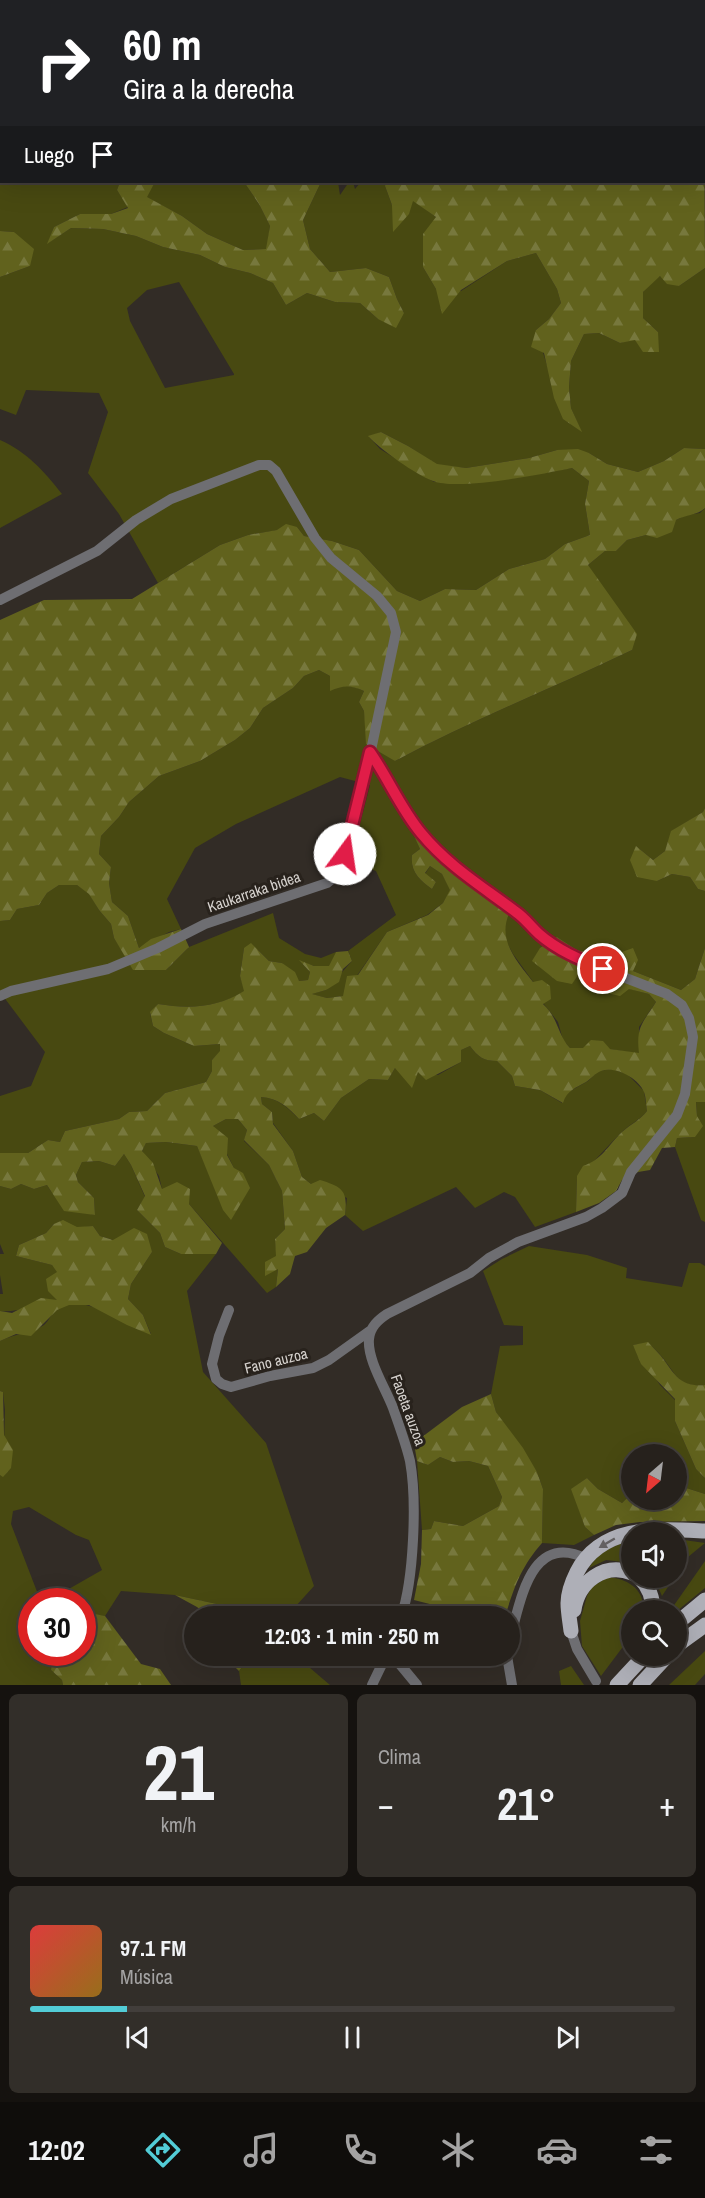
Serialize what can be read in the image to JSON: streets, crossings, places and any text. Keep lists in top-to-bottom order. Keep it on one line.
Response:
{"streets":{"street":["Kaukarraka bidea","Fano auzoa","Faoeta auzoa"]},"crossings":[["Fano auzoa","Faoeta auzoa"]],"north":"bottom left","page":{"turn":["60 m","Gira a la derecha"],"then":"Luego","limit":"30","trip":"12:03 · 1 min · 250 m","tile":[["21","km/h"],"Clima"],"heat":["−","21°","+"],"song":["97.1 FM","Música"],"tabs":"12:02"}}
